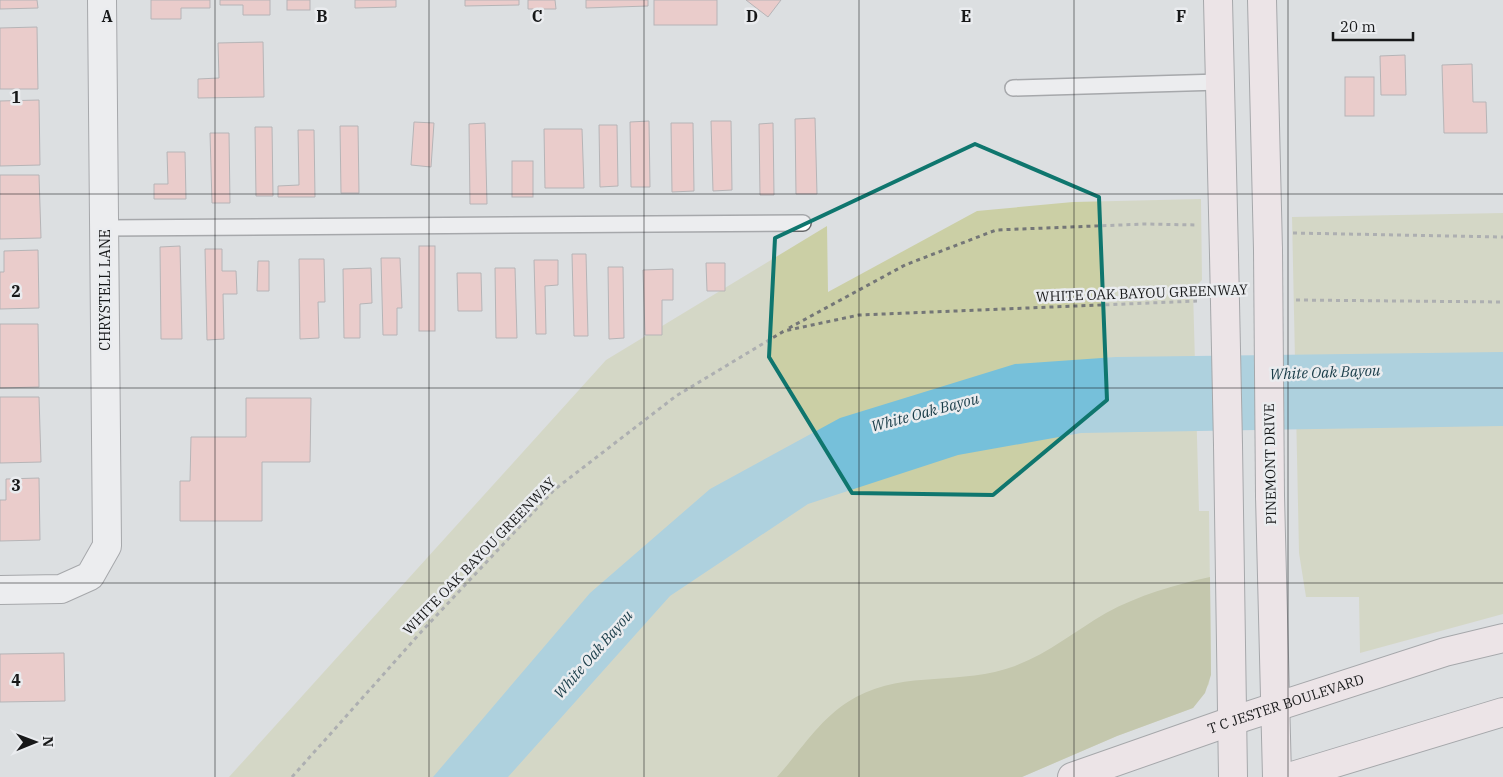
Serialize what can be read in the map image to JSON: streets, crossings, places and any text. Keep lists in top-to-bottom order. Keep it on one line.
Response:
{"streets":{"main road":["PINEMONT DRIVE","T C JESTER BOULEVARD"],"street":["CHRYSTELL LANE"],"path":["WHITE OAK BAYOU GREENWAY"]},"crossings":[["PINEMONT DRIVE","T C JESTER BOULEVARD"]],"water":["White Oak Bayou"],"scale_bar":"20 m","north":"right","grid":{"columns":["A","B","C","D","E","F"],"rows":["1","2","3","4"]}}
